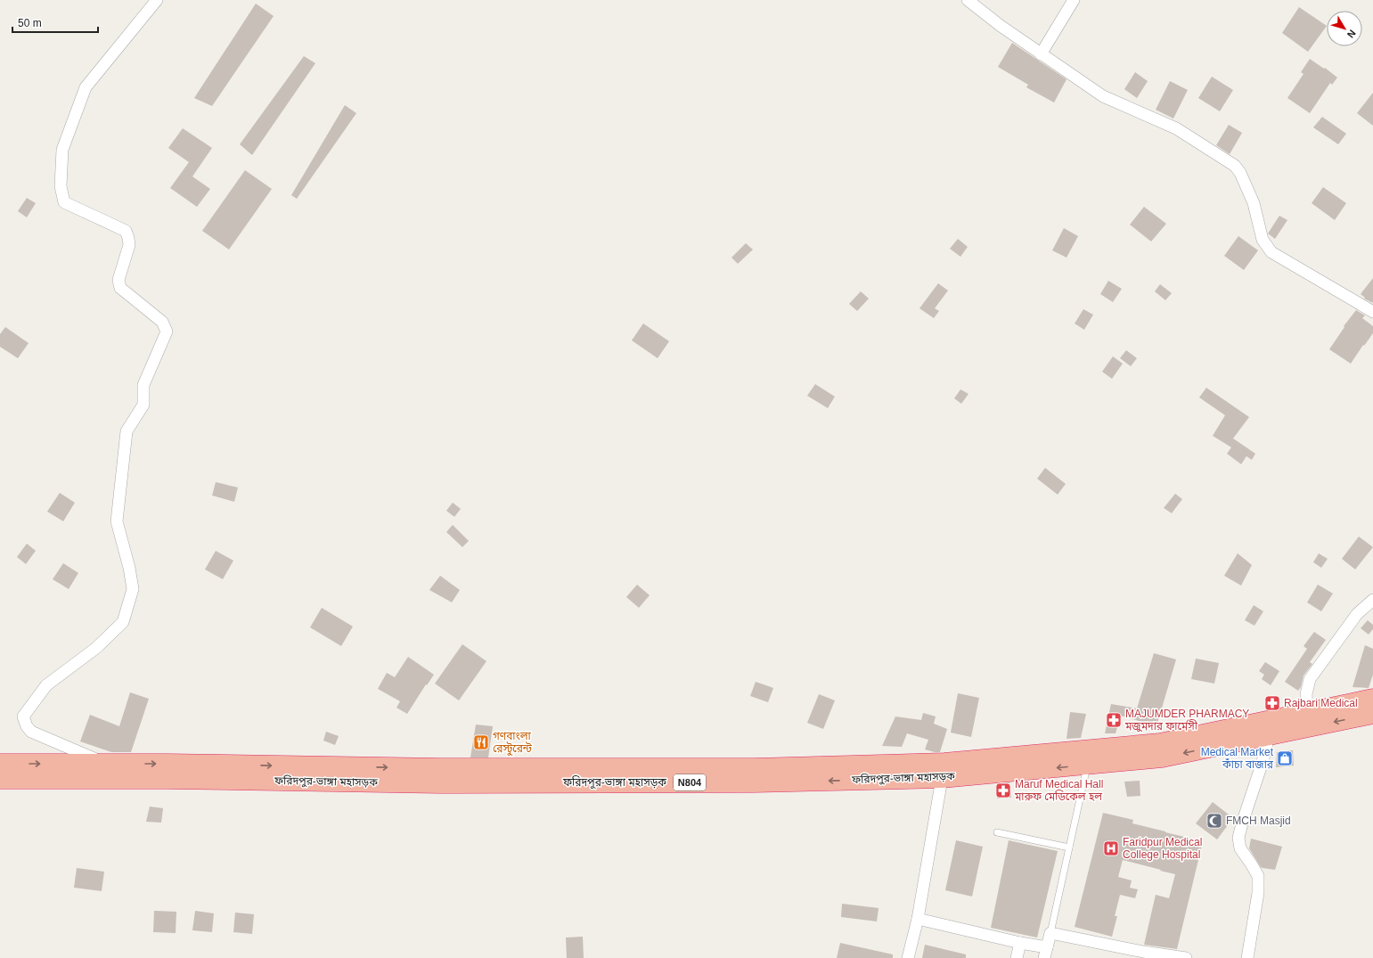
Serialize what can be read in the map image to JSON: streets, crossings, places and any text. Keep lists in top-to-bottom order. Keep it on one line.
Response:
{"streets":{"highway":["ফরিদপুর-ভাঙ্গা মহাসড়ক","N804"]},"places":{"pharmacy":["Rajbari Medical","MAJUMDER PHARMACY মজুমদার ফার্মেসী","Maruf Medical Hall মারুফ মেডিকেল হল"],"restaurant":["গণবাংলা রেস্টুরেন্ট"],"shop":["Medical Market কাঁচা বাজার"],"mosque":["FMCH Masjid"],"hospital":["Faridpur Medical College Hospital"]},"scale_bar":"50 m","north":"bottom right"}
